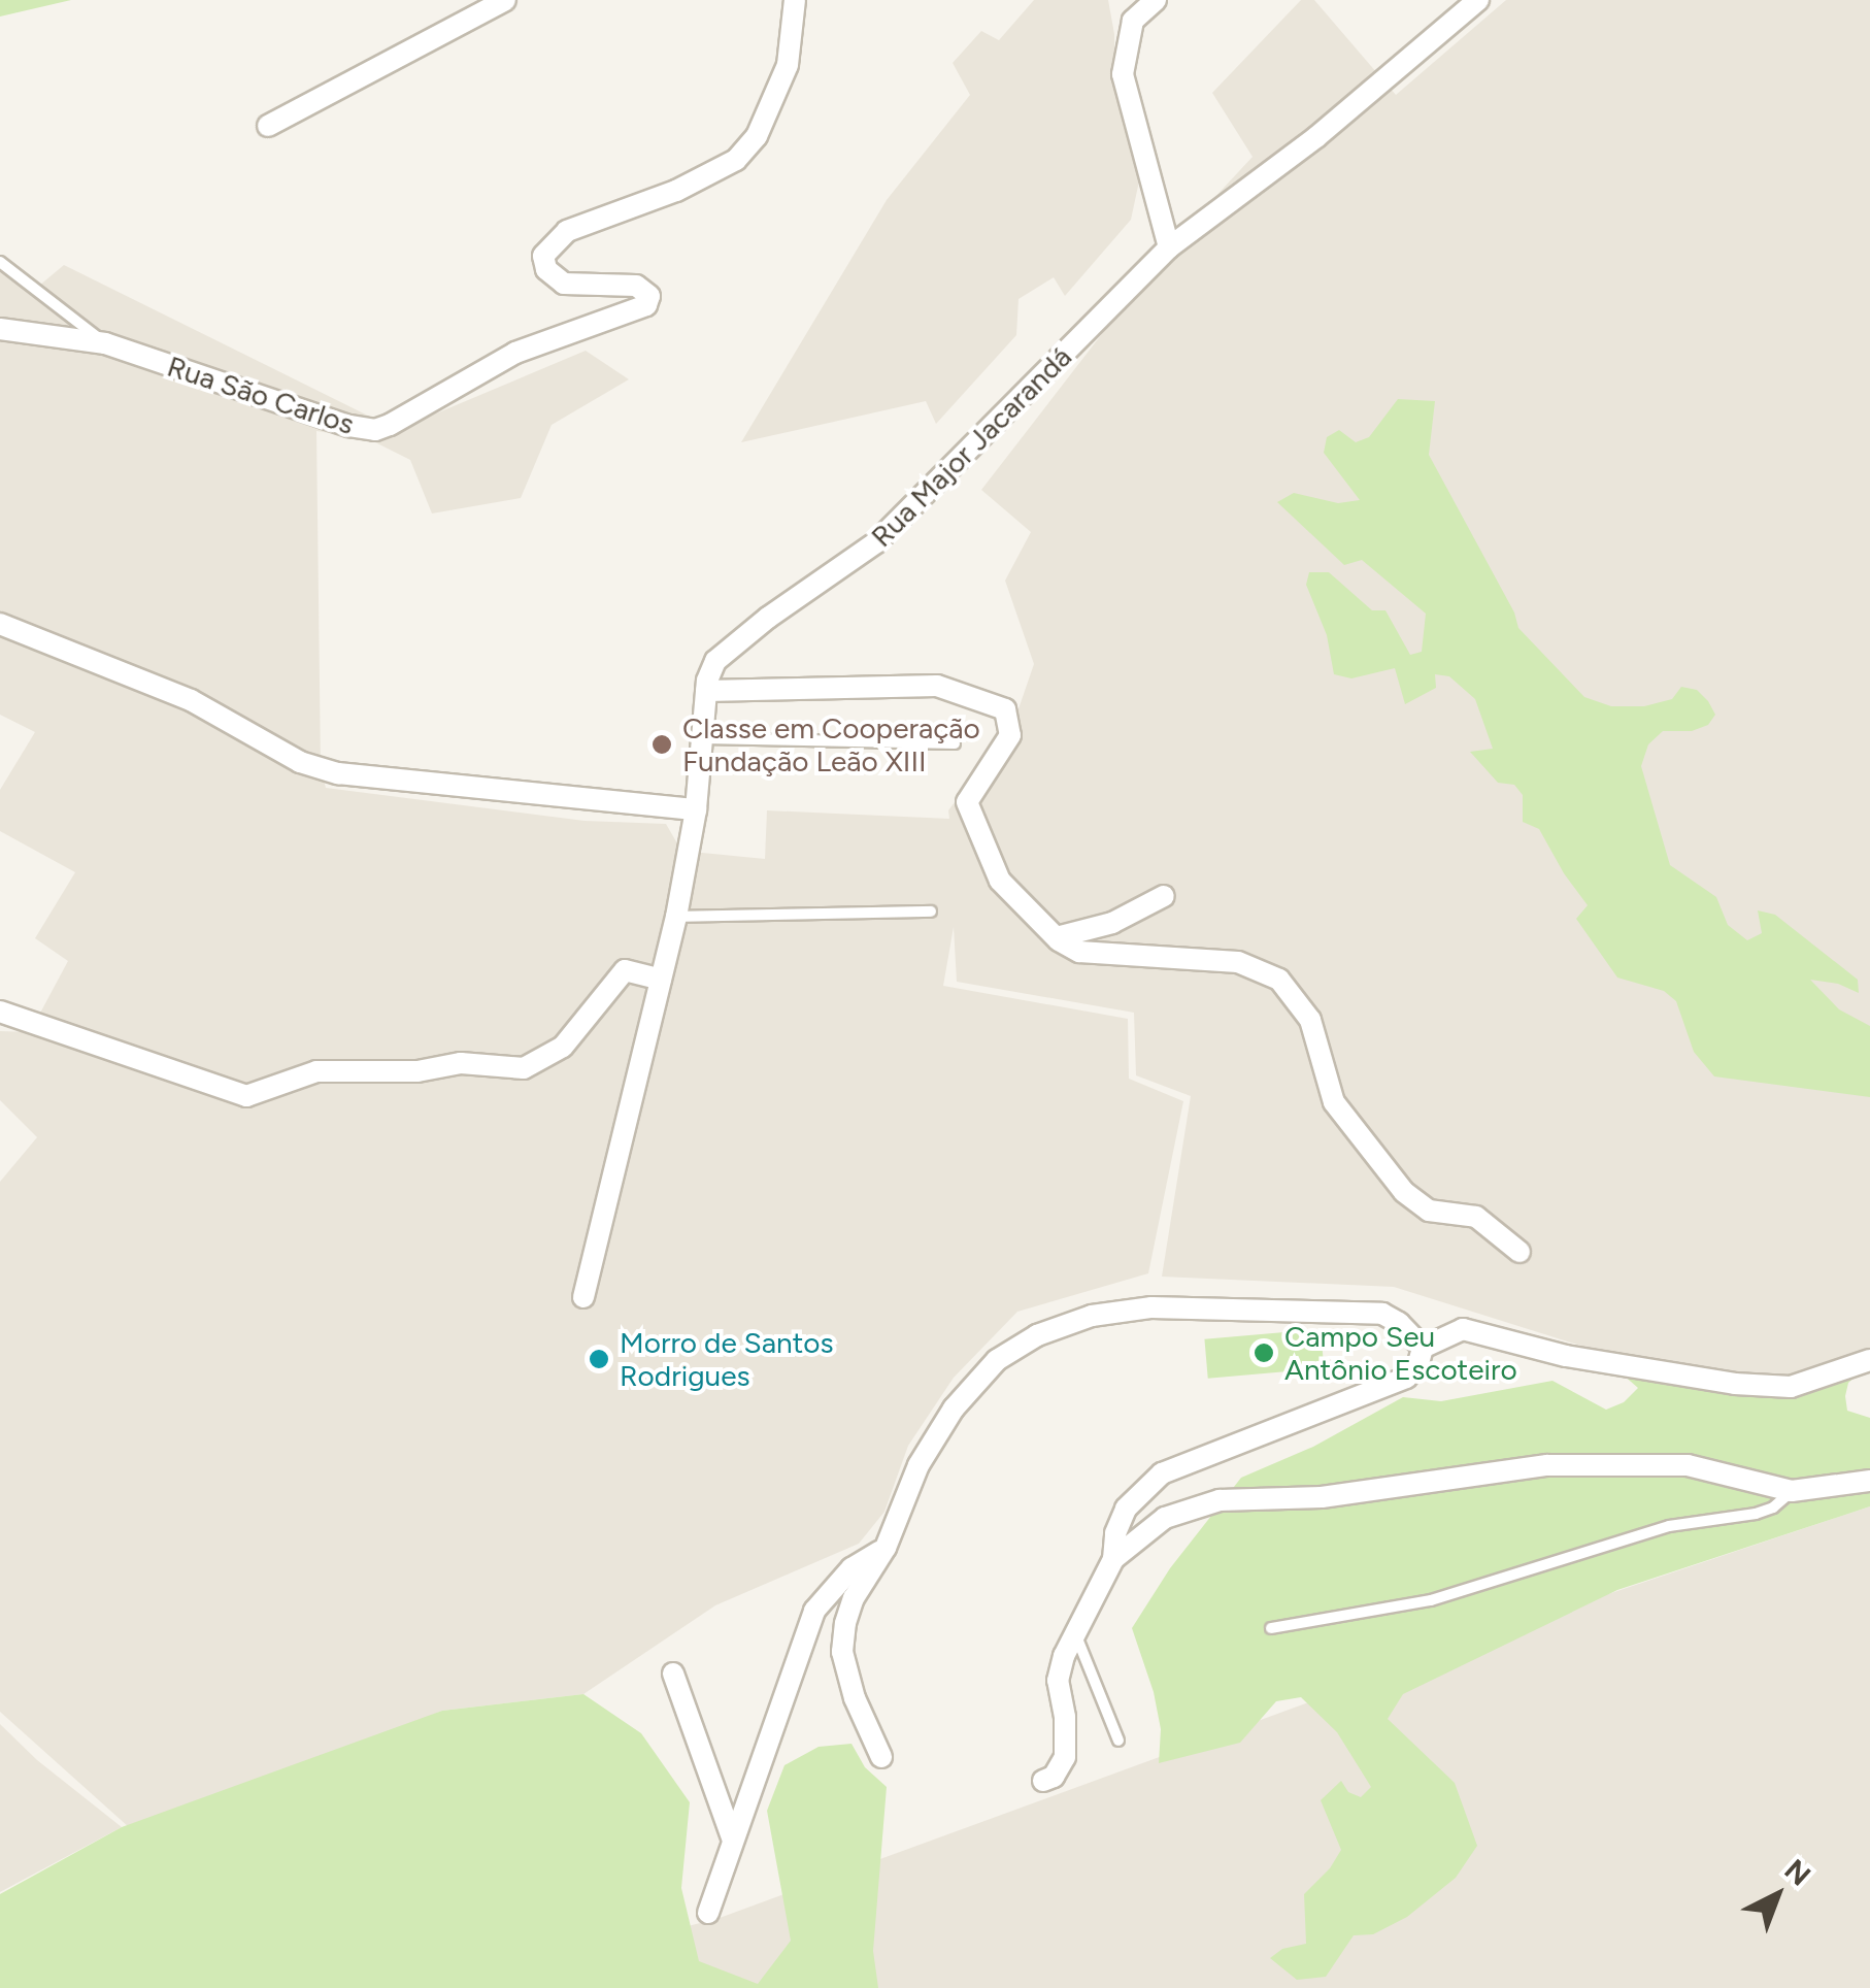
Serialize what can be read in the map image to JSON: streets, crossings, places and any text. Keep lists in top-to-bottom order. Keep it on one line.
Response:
{"streets":{"street":["Rua São Carlos","Rua Major Jacarandá"]},"places":["Classe em Cooperação Fundação Leão XIII","Campo Seu Antônio Escoteiro","Morro de Santos Rodrigues"],"north":"top right"}
